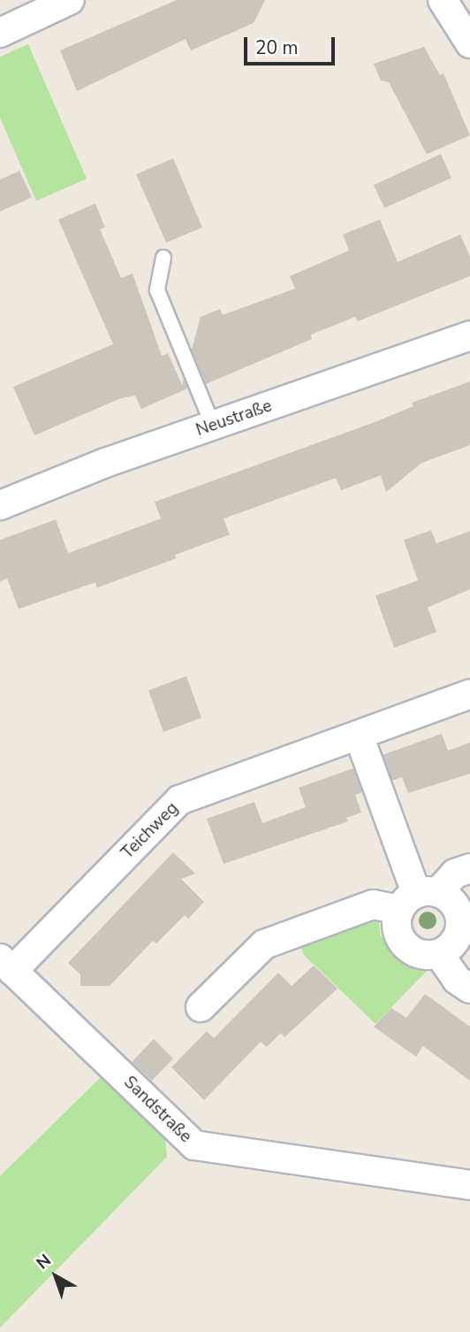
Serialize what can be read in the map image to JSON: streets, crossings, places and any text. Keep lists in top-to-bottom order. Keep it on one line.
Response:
{"streets":{"street":["Neustraße","Teichweg","Sandstraße"]},"crossings":[["Teichweg","Sandstraße"]],"scale_bar":"20 m","north":"top left"}
